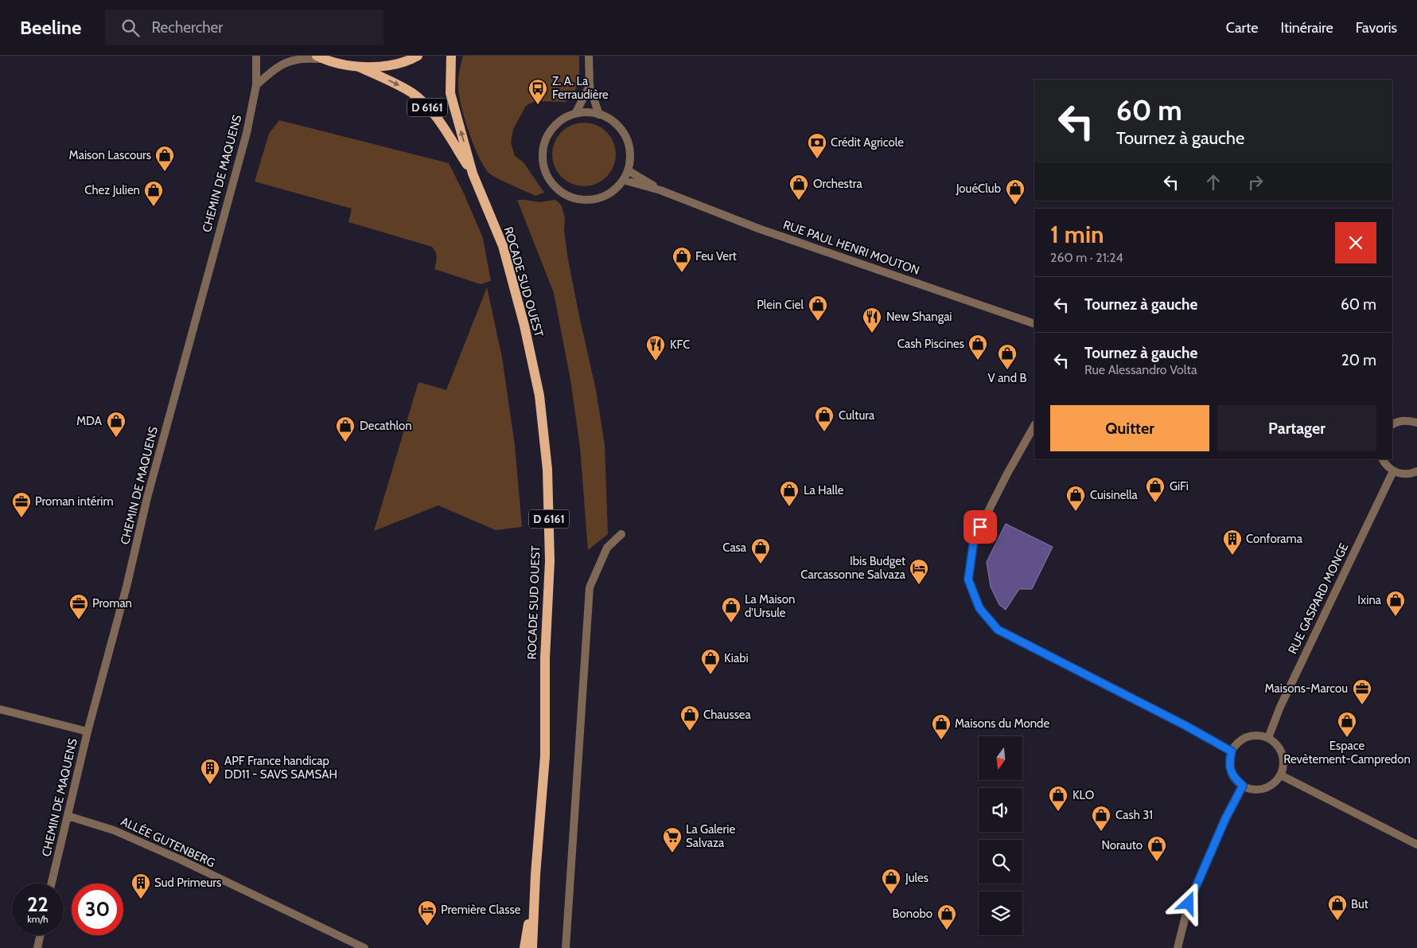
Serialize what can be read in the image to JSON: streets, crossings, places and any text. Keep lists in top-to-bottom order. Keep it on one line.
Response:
{"streets":{"main road":["D 6161","ROCADE SUD OUEST"],"street":["CHEMIN DE MAQUENS","RUE PAUL HENRI MOUTON","RUE GASPARD MONGE","ALLÉE GUTENBERG"]},"crossings":[["CHEMIN DE MAQUENS","ALLÉE GUTENBERG"]],"places":{"bus stop":["Z. A. La Ferraudière"],"bank":["Crédit Agricole"],"shop":["Maison Lascours","Orchestra","JouéClub","Chez Julien","Feu Vert","Plein Ciel","Cash Piscines","V and B","Cultura","MDA","Decathlon","GiFi","La Halle","Cuisinella","Casa","Ixina","La Maison d'Ursule","Kiabi","Chaussea","Espace Revètement-Campredon","Maisons du Monde","KLO","Cash 31","Norauto","Jules","But","Bonobo"],"restaurant":["New Shangai","KFC"],"office":["Proman intérim","Proman","Maisons-Marcou"],"building":["Conforama","APF France handicap DD11 - SAVS SAMSAH","Sud Primeurs"],"hotel":["Ibis Budget Carcassonne Salvaza","Première Classe"],"supermarket":["La Galerie Salvaza"]},"north":"bottom","page":{"header":"Beeline","search":"Rechercher","nav":["Carte","Itinéraire","Favoris"],"turn":["60 m","Tournez à gauche"],"heading":["1 min","260 m · 21:24"],"list":[{"name":"Tournez à gauche","value":"60 m"},{"name":"Tournez à gauche","note":"Rue Alessandro Volta","value":"20 m"}],"buttons":["Quitter","Partager"],"speed":"22 km/h","limit":"30"}}
